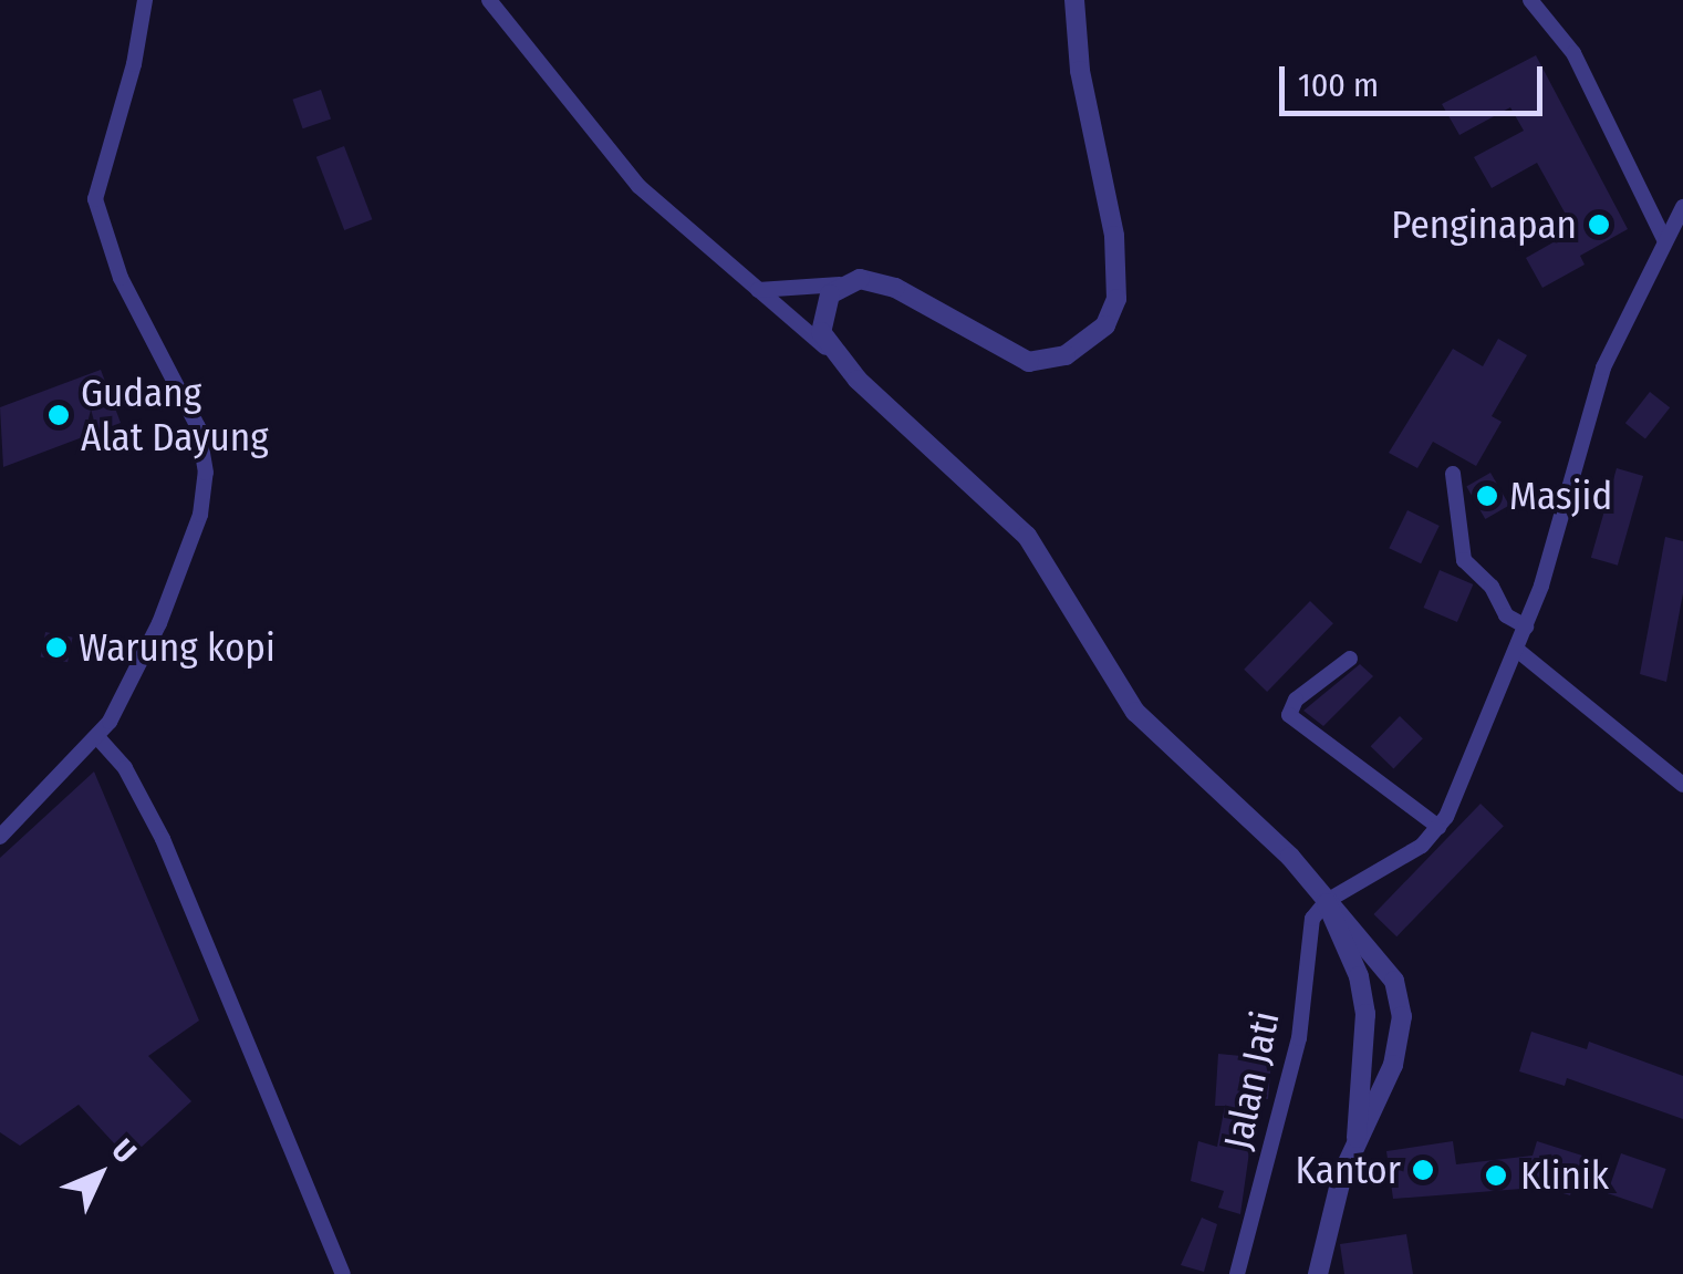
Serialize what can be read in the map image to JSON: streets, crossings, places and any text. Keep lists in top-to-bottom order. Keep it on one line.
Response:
{"streets":{"street":["Jalan Jati"]},"places":["Penginapan","Gudang Alat Dayung","Masjid","Warung kopi","Kantor","Klinik"],"scale_bar":"100 m","north":"top right"}
